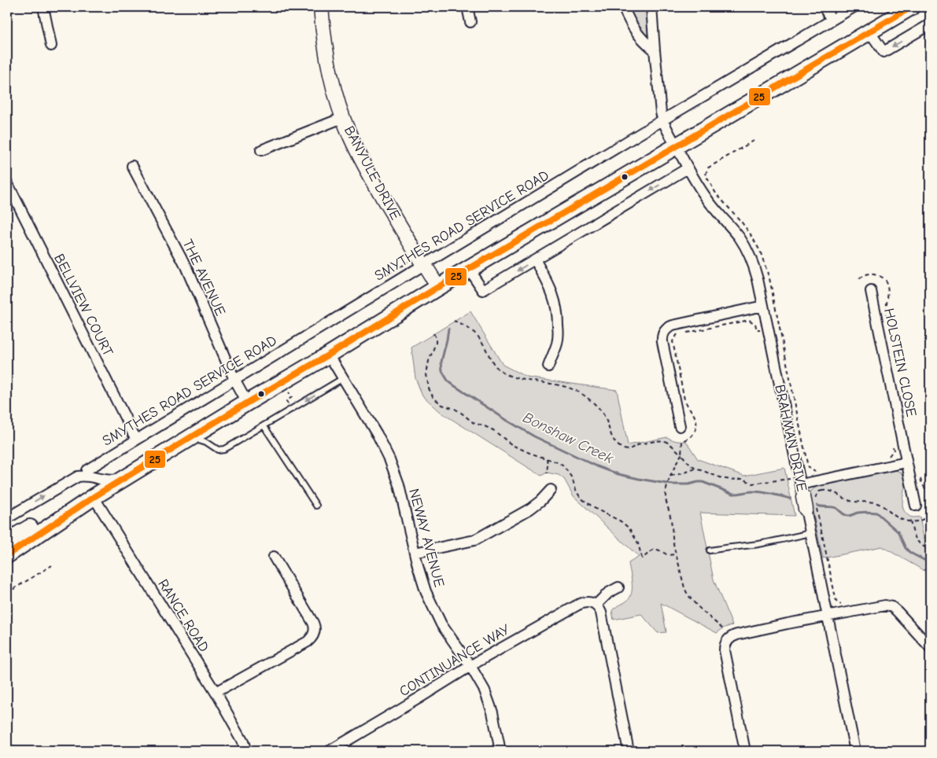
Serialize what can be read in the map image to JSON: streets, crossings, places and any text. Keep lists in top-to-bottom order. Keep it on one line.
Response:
{"streets":{"street":["BANYULE DRIVE","SMYTHES ROAD SERVICE ROAD","THE AVENUE","BELLVIEW COURT","HOLSTEIN CLOSE","BRAHMAN DRIVE","NEWAY AVENUE","RANCE ROAD","CONTINUANCE WAY"]},"crossings":[["BANYULE DRIVE","SMYTHES ROAD SERVICE ROAD"],["SMYTHES ROAD SERVICE ROAD","THE AVENUE"],["SMYTHES ROAD SERVICE ROAD","BELLVIEW COURT"],["SMYTHES ROAD SERVICE ROAD","BRAHMAN DRIVE"],["NEWAY AVENUE","CONTINUANCE WAY"]],"water":["Bonshaw Creek"],"lines":["transit line 25"]}
